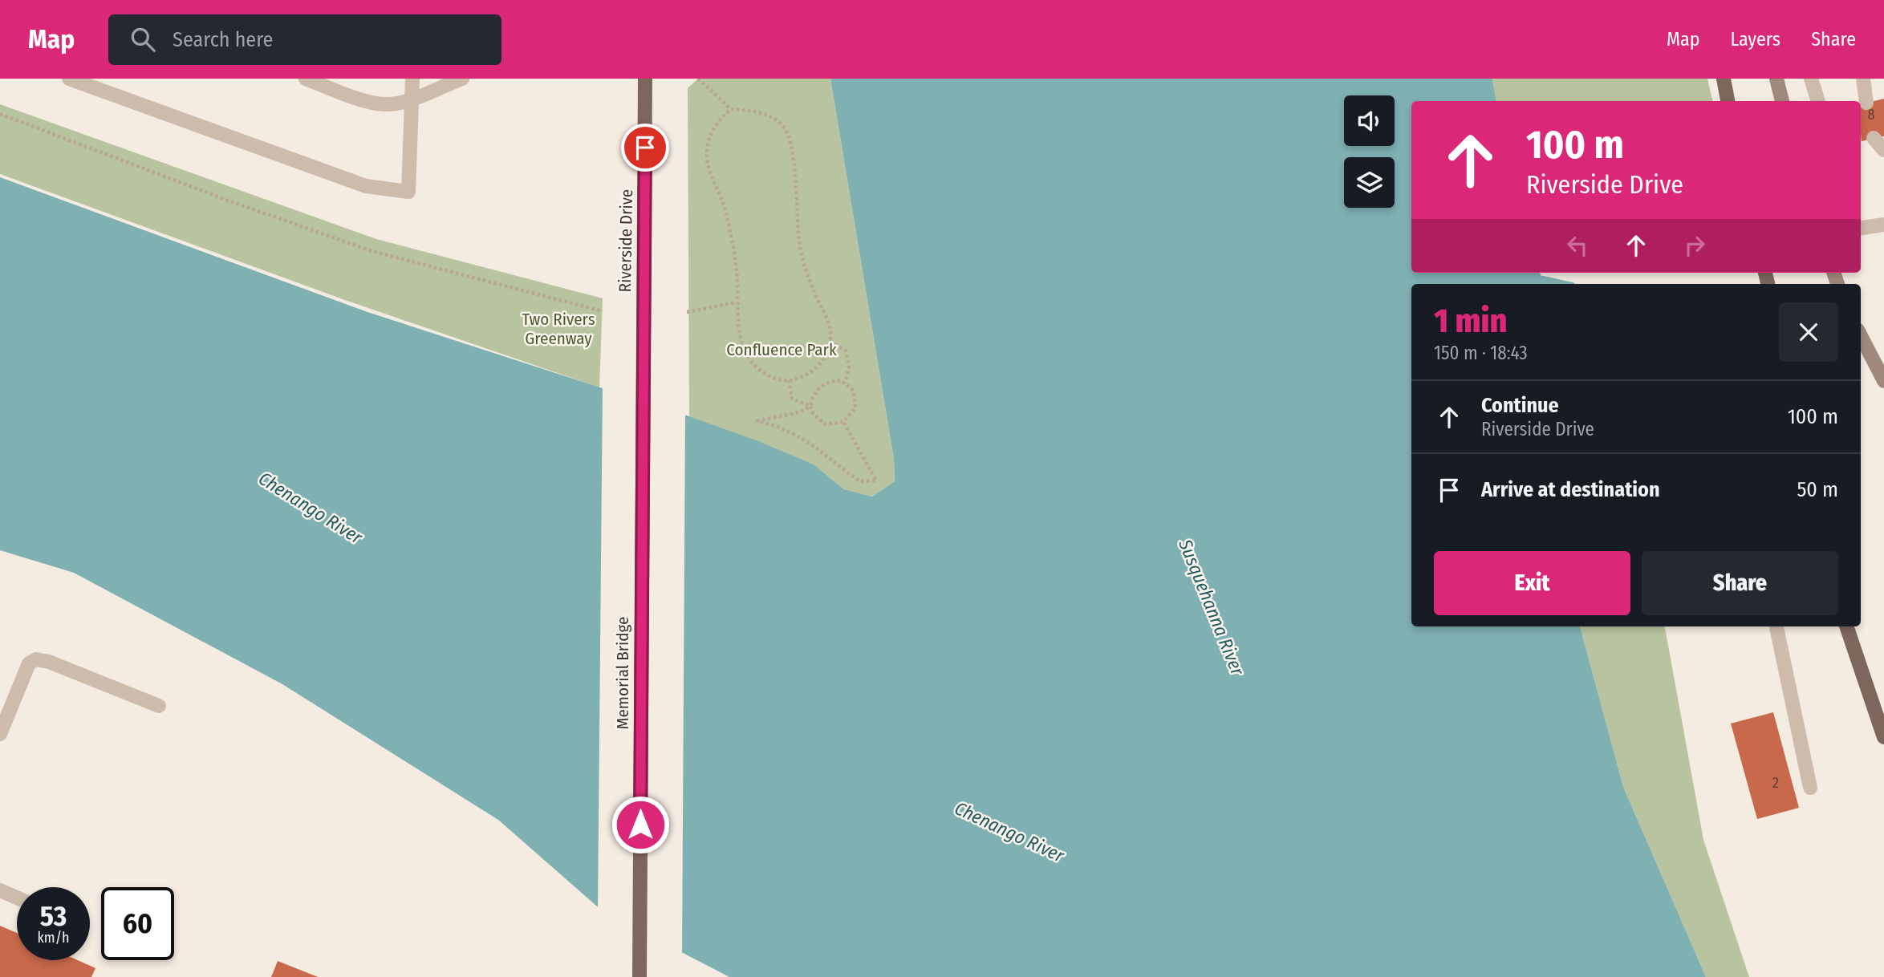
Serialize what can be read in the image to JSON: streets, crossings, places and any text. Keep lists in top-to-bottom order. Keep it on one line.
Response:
{"streets":{"main road":["Riverside Drive","Memorial Bridge"]},"crossings":[["Riverside Drive","Memorial Bridge"]],"water":["Chenango River","Susquehanna River"],"parks":["Two Rivers Greenway","Confluence Park"],"house_numbers":["8","2"],"page":{"header":"Map","search":"Search here","nav":["Map","Layers","Share"],"turn":["100 m","Riverside Drive"],"heading":["1 min","150 m · 18:43"],"list":[{"name":"Continue","note":"Riverside Drive","value":"100 m"},{"name":"Arrive at destination","value":"50 m"}],"buttons":["Exit","Share"],"speed":"53 km/h","limit":"60"}}
